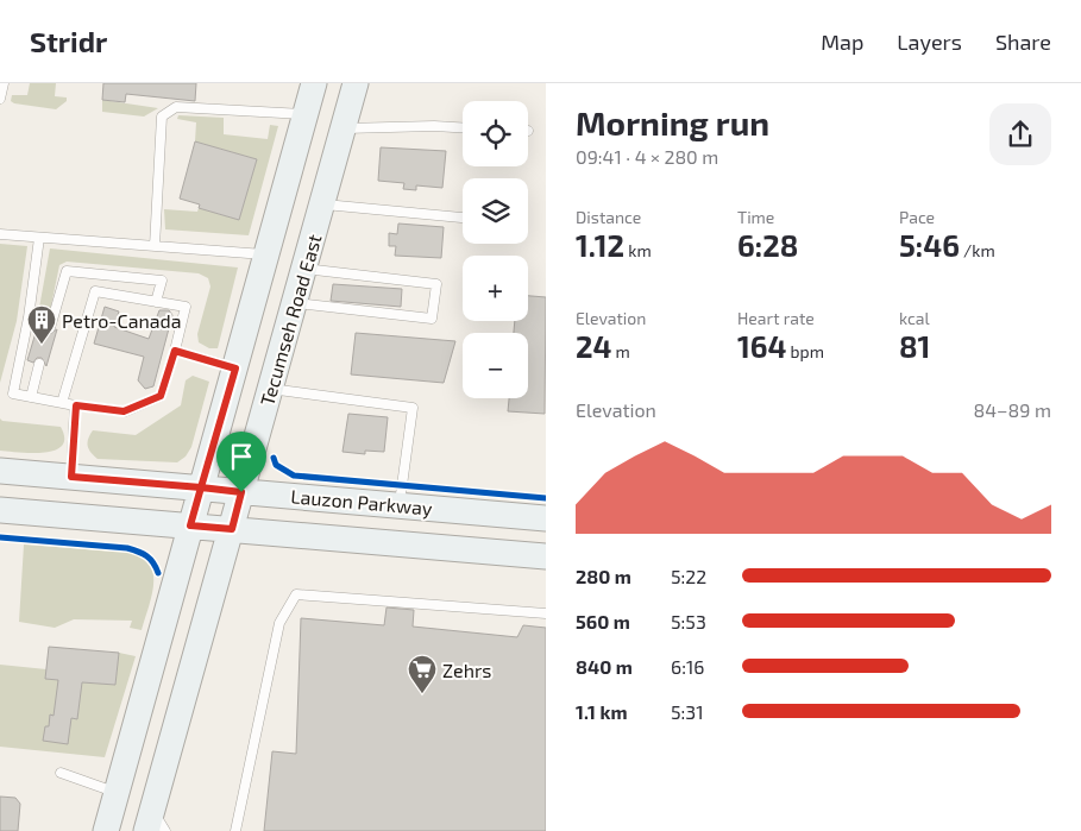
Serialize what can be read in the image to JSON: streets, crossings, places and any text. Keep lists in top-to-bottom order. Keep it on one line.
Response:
{"streets":{"main road":["Tecumseh Road East","Lauzon Parkway"]},"crossings":[["Tecumseh Road East","Lauzon Parkway"]],"places":{"building":["Petro-Canada"],"supermarket":["Zehrs"]},"page":{"header":"Stridr","nav":["Map","Layers","Share"],"heading":["Morning run","09:41 · 4 × 280 m"],"map_buttons":["+","−"],"stats":[["Distance","1.12 km"],["Time","6:28"],["Pace","5:46 /km"],["Elevation","24 m"],["Heart rate","164 bpm"],["kcal","81"]],"chart":["Elevation","84–89 m"],"list":[{"name":"280 m","note":"5:22"},{"name":"560 m","note":"5:53"},{"name":"840 m","note":"6:16"},{"name":"1.1 km","note":"5:31"}]}}
